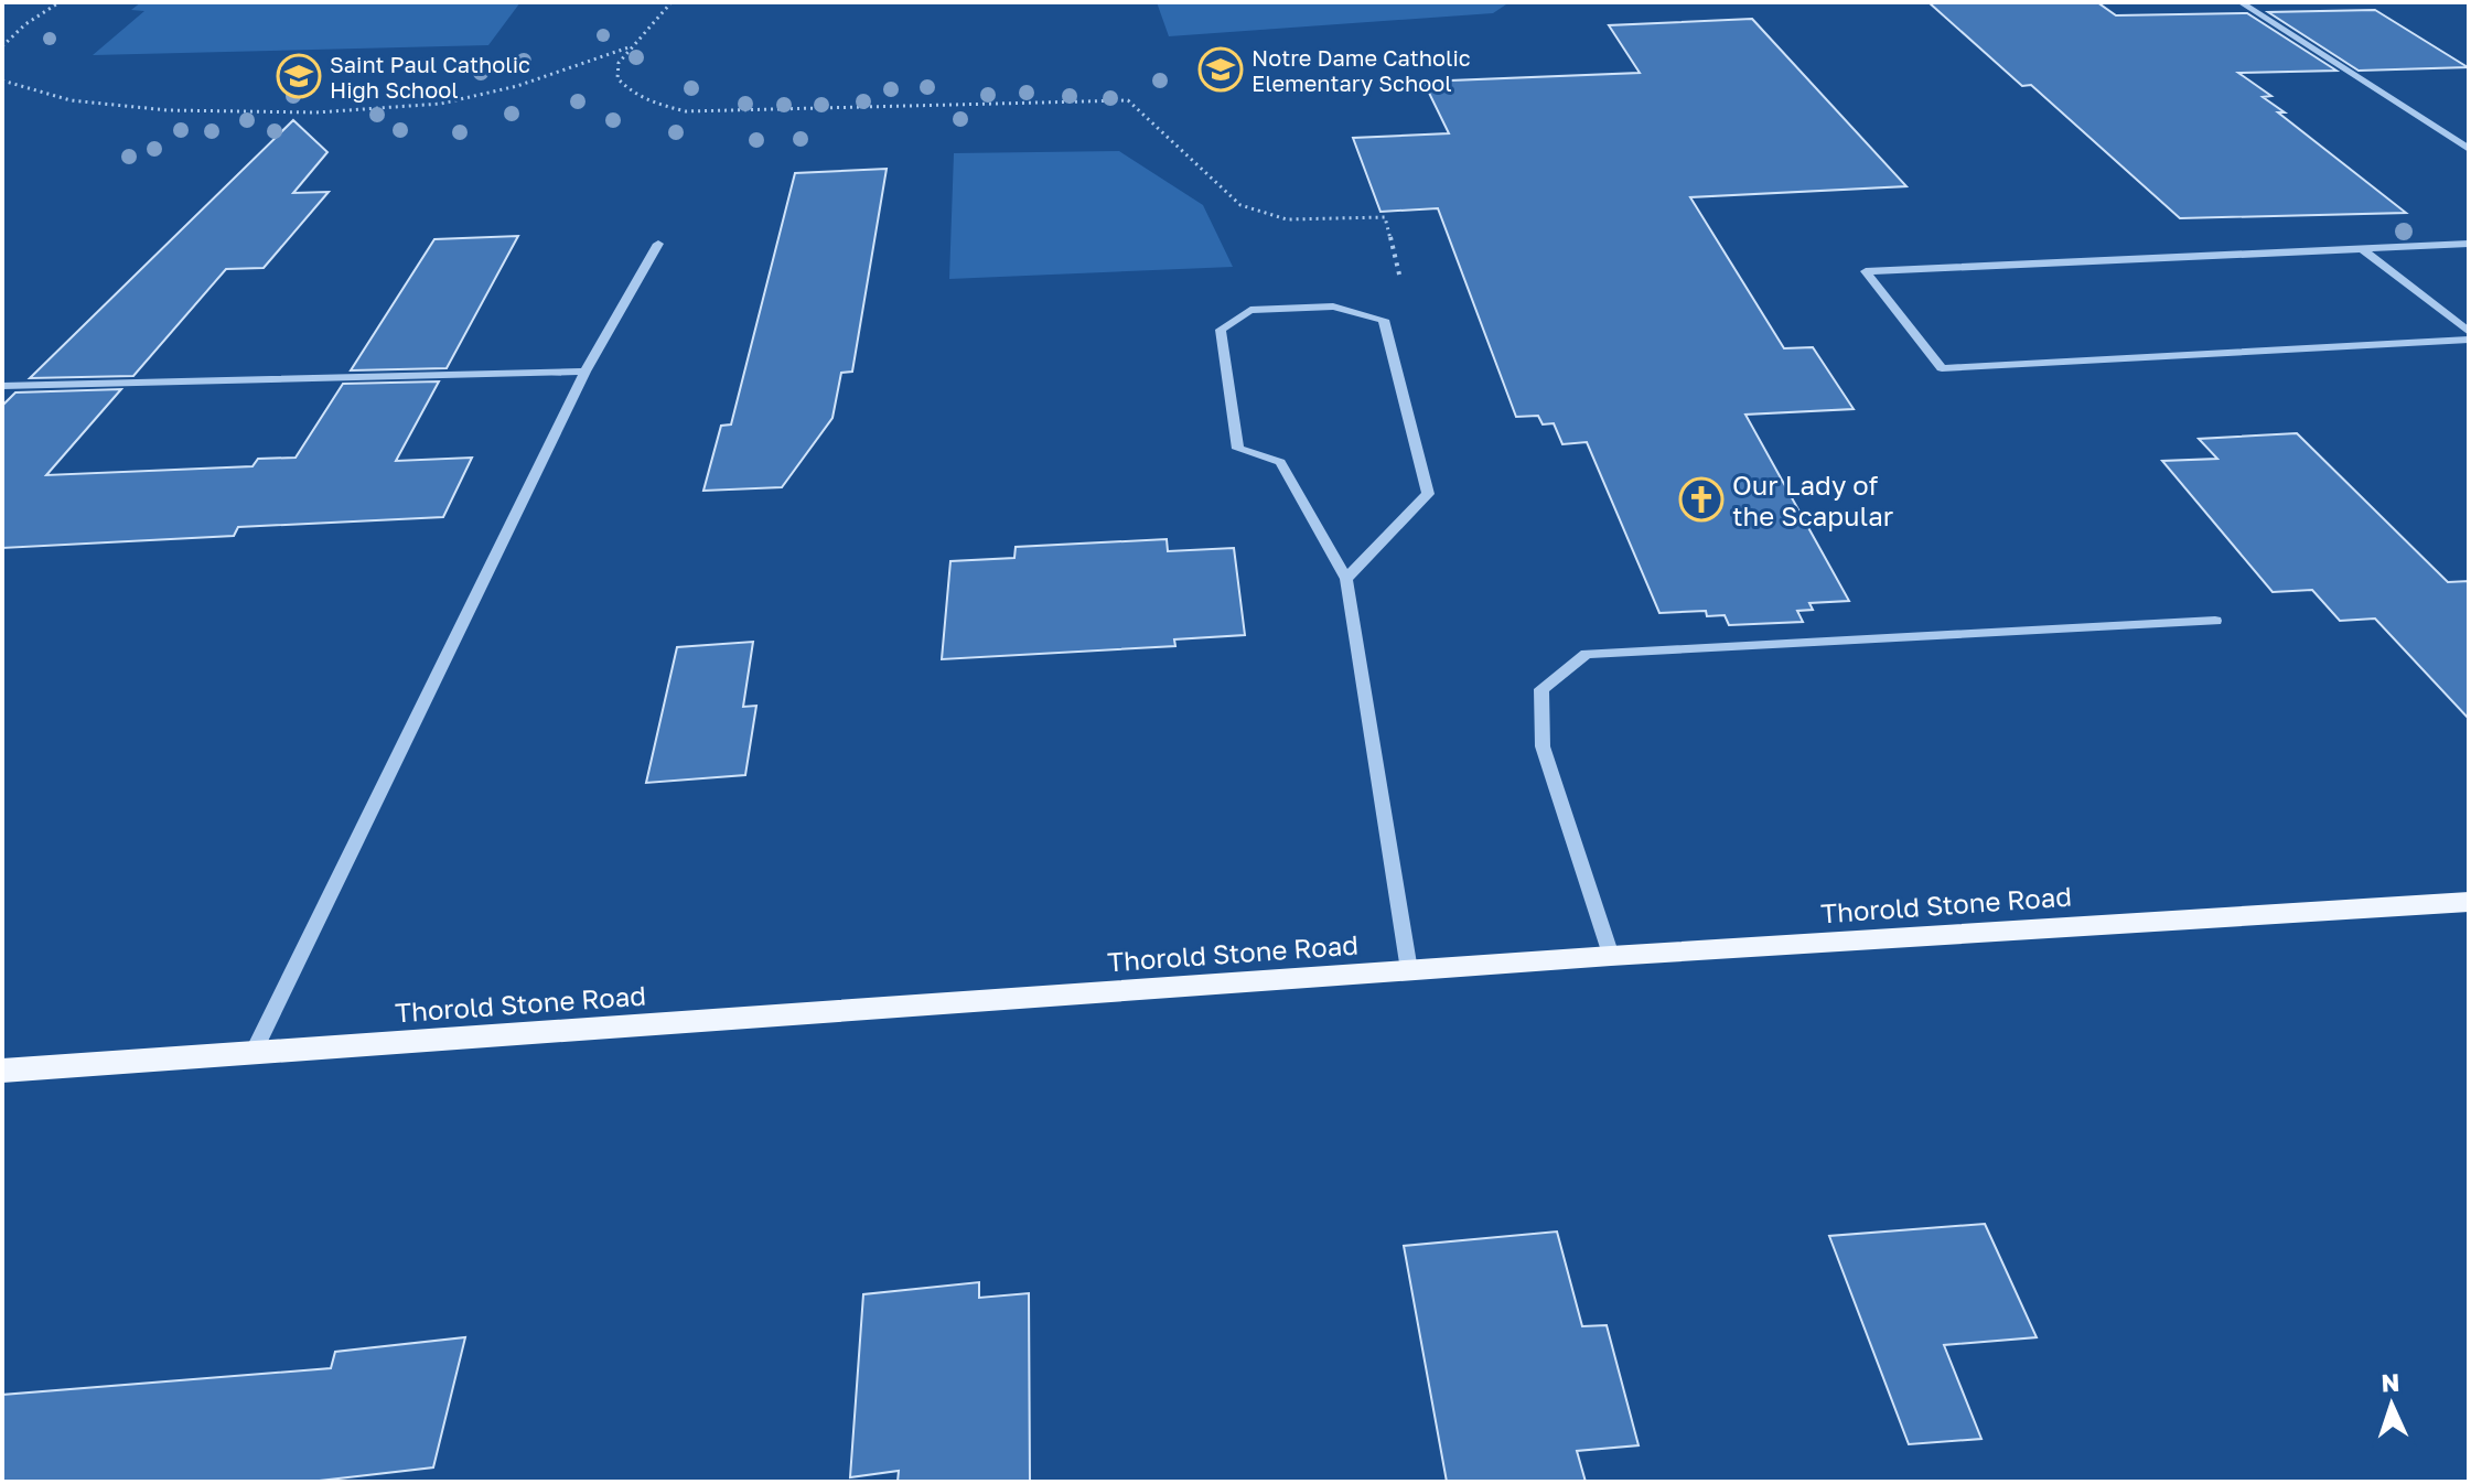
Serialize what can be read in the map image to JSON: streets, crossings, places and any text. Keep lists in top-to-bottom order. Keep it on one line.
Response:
{"streets":{"main road":["Thorold Stone Road"]},"places":{"school or university":["Notre Dame Catholic Elementary School","Saint Paul Catholic High School"],"church":["Our Lady of the Scapular"]},"north":"top"}
